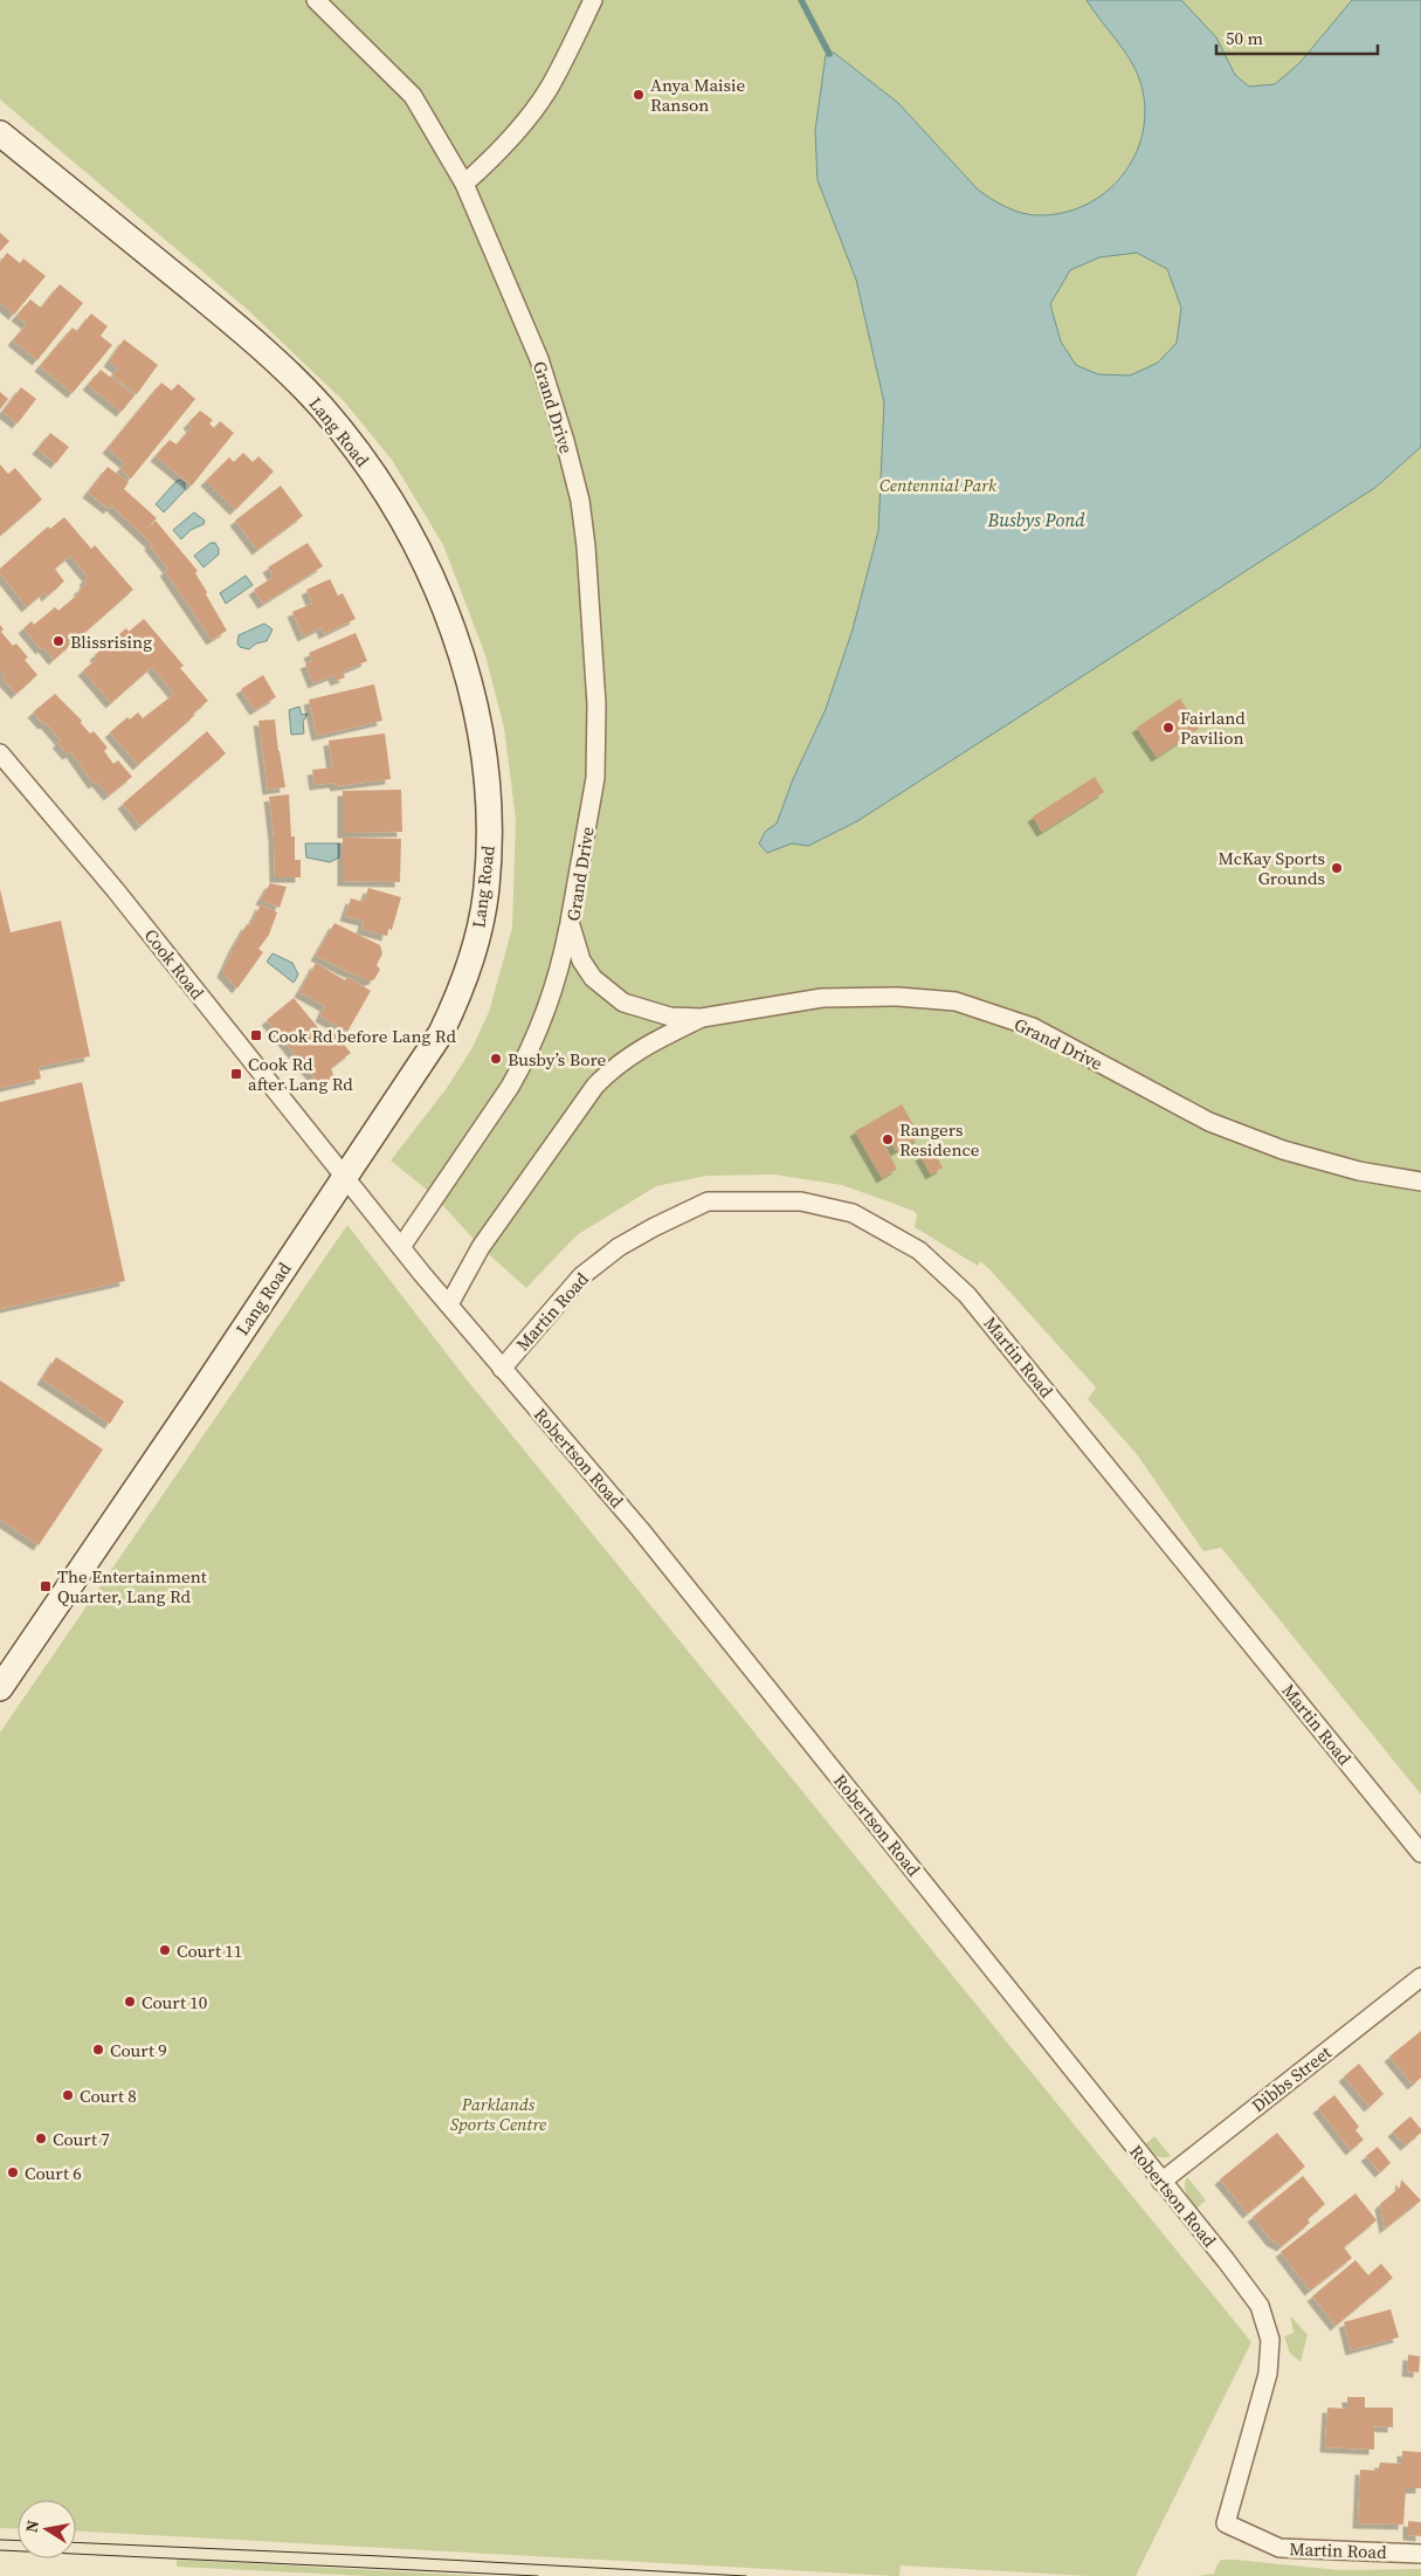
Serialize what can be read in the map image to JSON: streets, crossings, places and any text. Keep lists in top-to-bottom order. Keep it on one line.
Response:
{"streets":{"street":["Grand Drive","Lang Road","Cook Road","Martin Road","Robertson Road","Dibbs Street"]},"crossings":[["Lang Road","Cook Road"],["Lang Road","Robertson Road"],["Cook Road","Robertson Road"],["Martin Road","Robertson Road"],["Robertson Road","Dibbs Street"]],"water":["Busbys Pond"],"parks":["Centennial Park","Parklands Sports Centre"],"places":{"other":["Anya Maisie Ranson","Blissrising","Fairland Pavilion","McKay Sports Grounds","Busby’s Bore","Rangers Residence","Court 11","Court 10","Court 9","Court 8","Court 7","Court 6"],"transit":["Cook Rd before Lang Rd","Cook Rd after Lang Rd","The Entertainment Quarter, Lang Rd"]},"scale_bar":"50 m","north":"left"}
